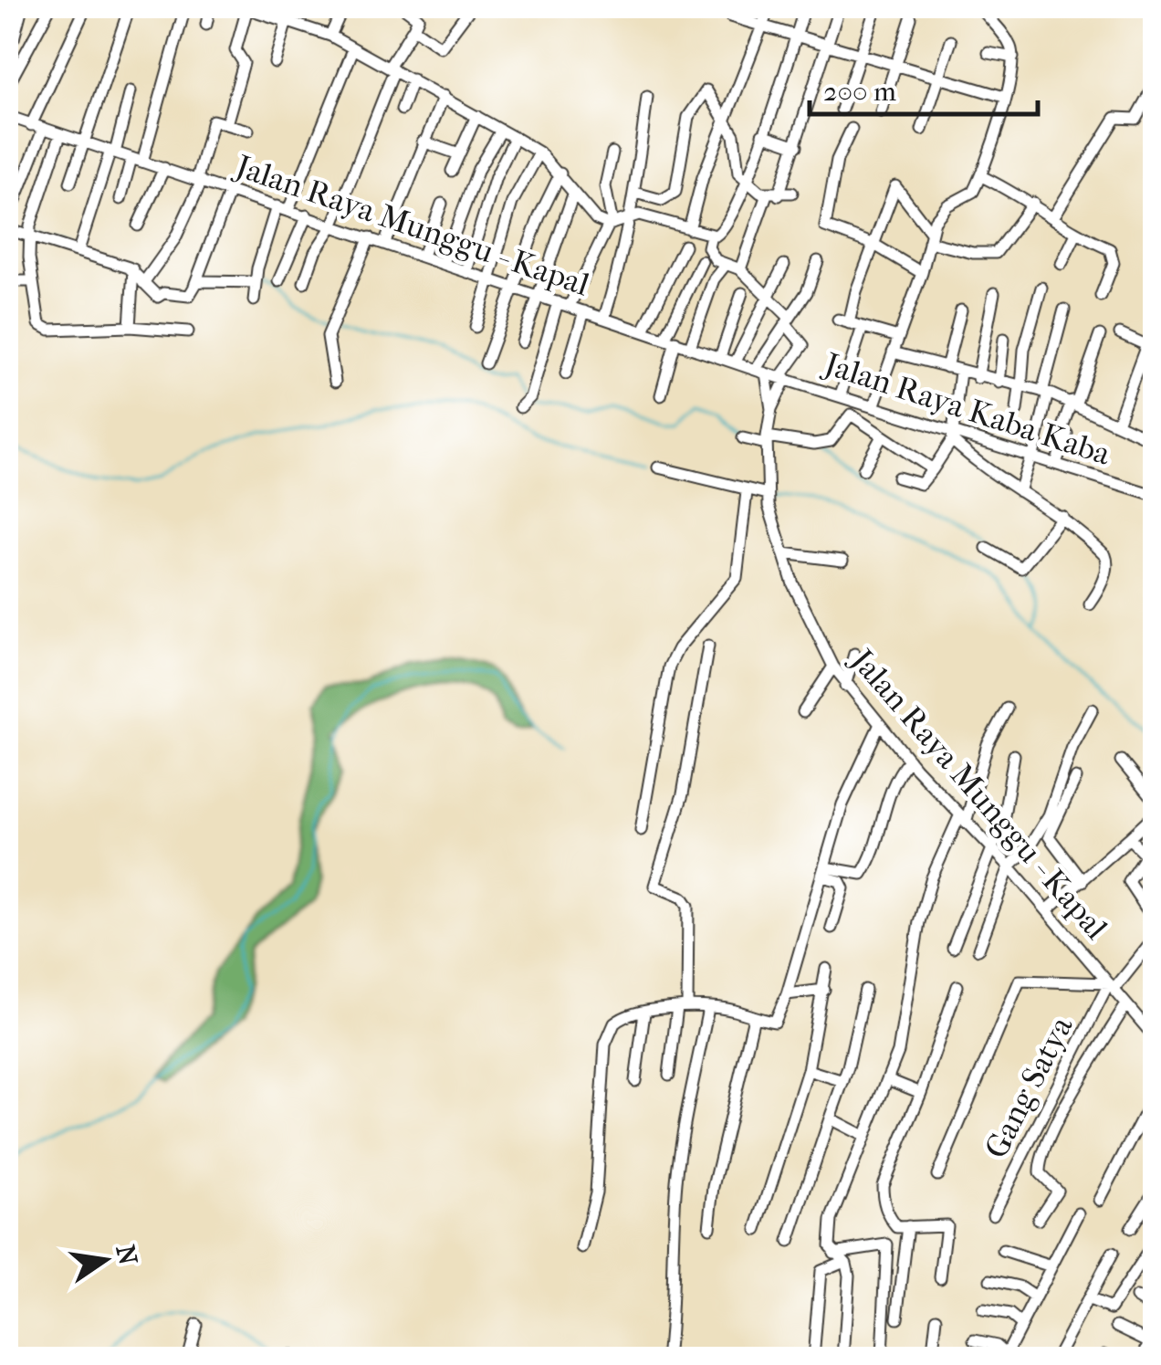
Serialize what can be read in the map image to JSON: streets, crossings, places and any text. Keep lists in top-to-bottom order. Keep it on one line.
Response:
{"streets":{"street":["Jalan Raya Munggu - Kapal","Jalan Raya Kaba Kaba","Gang Satya"]},"crossings":[["Jalan Raya Munggu - Kapal","Jalan Raya Kaba Kaba"],["Jalan Raya Munggu - Kapal","Gang Satya"]],"scale_bar":"200 m","north":"right"}
